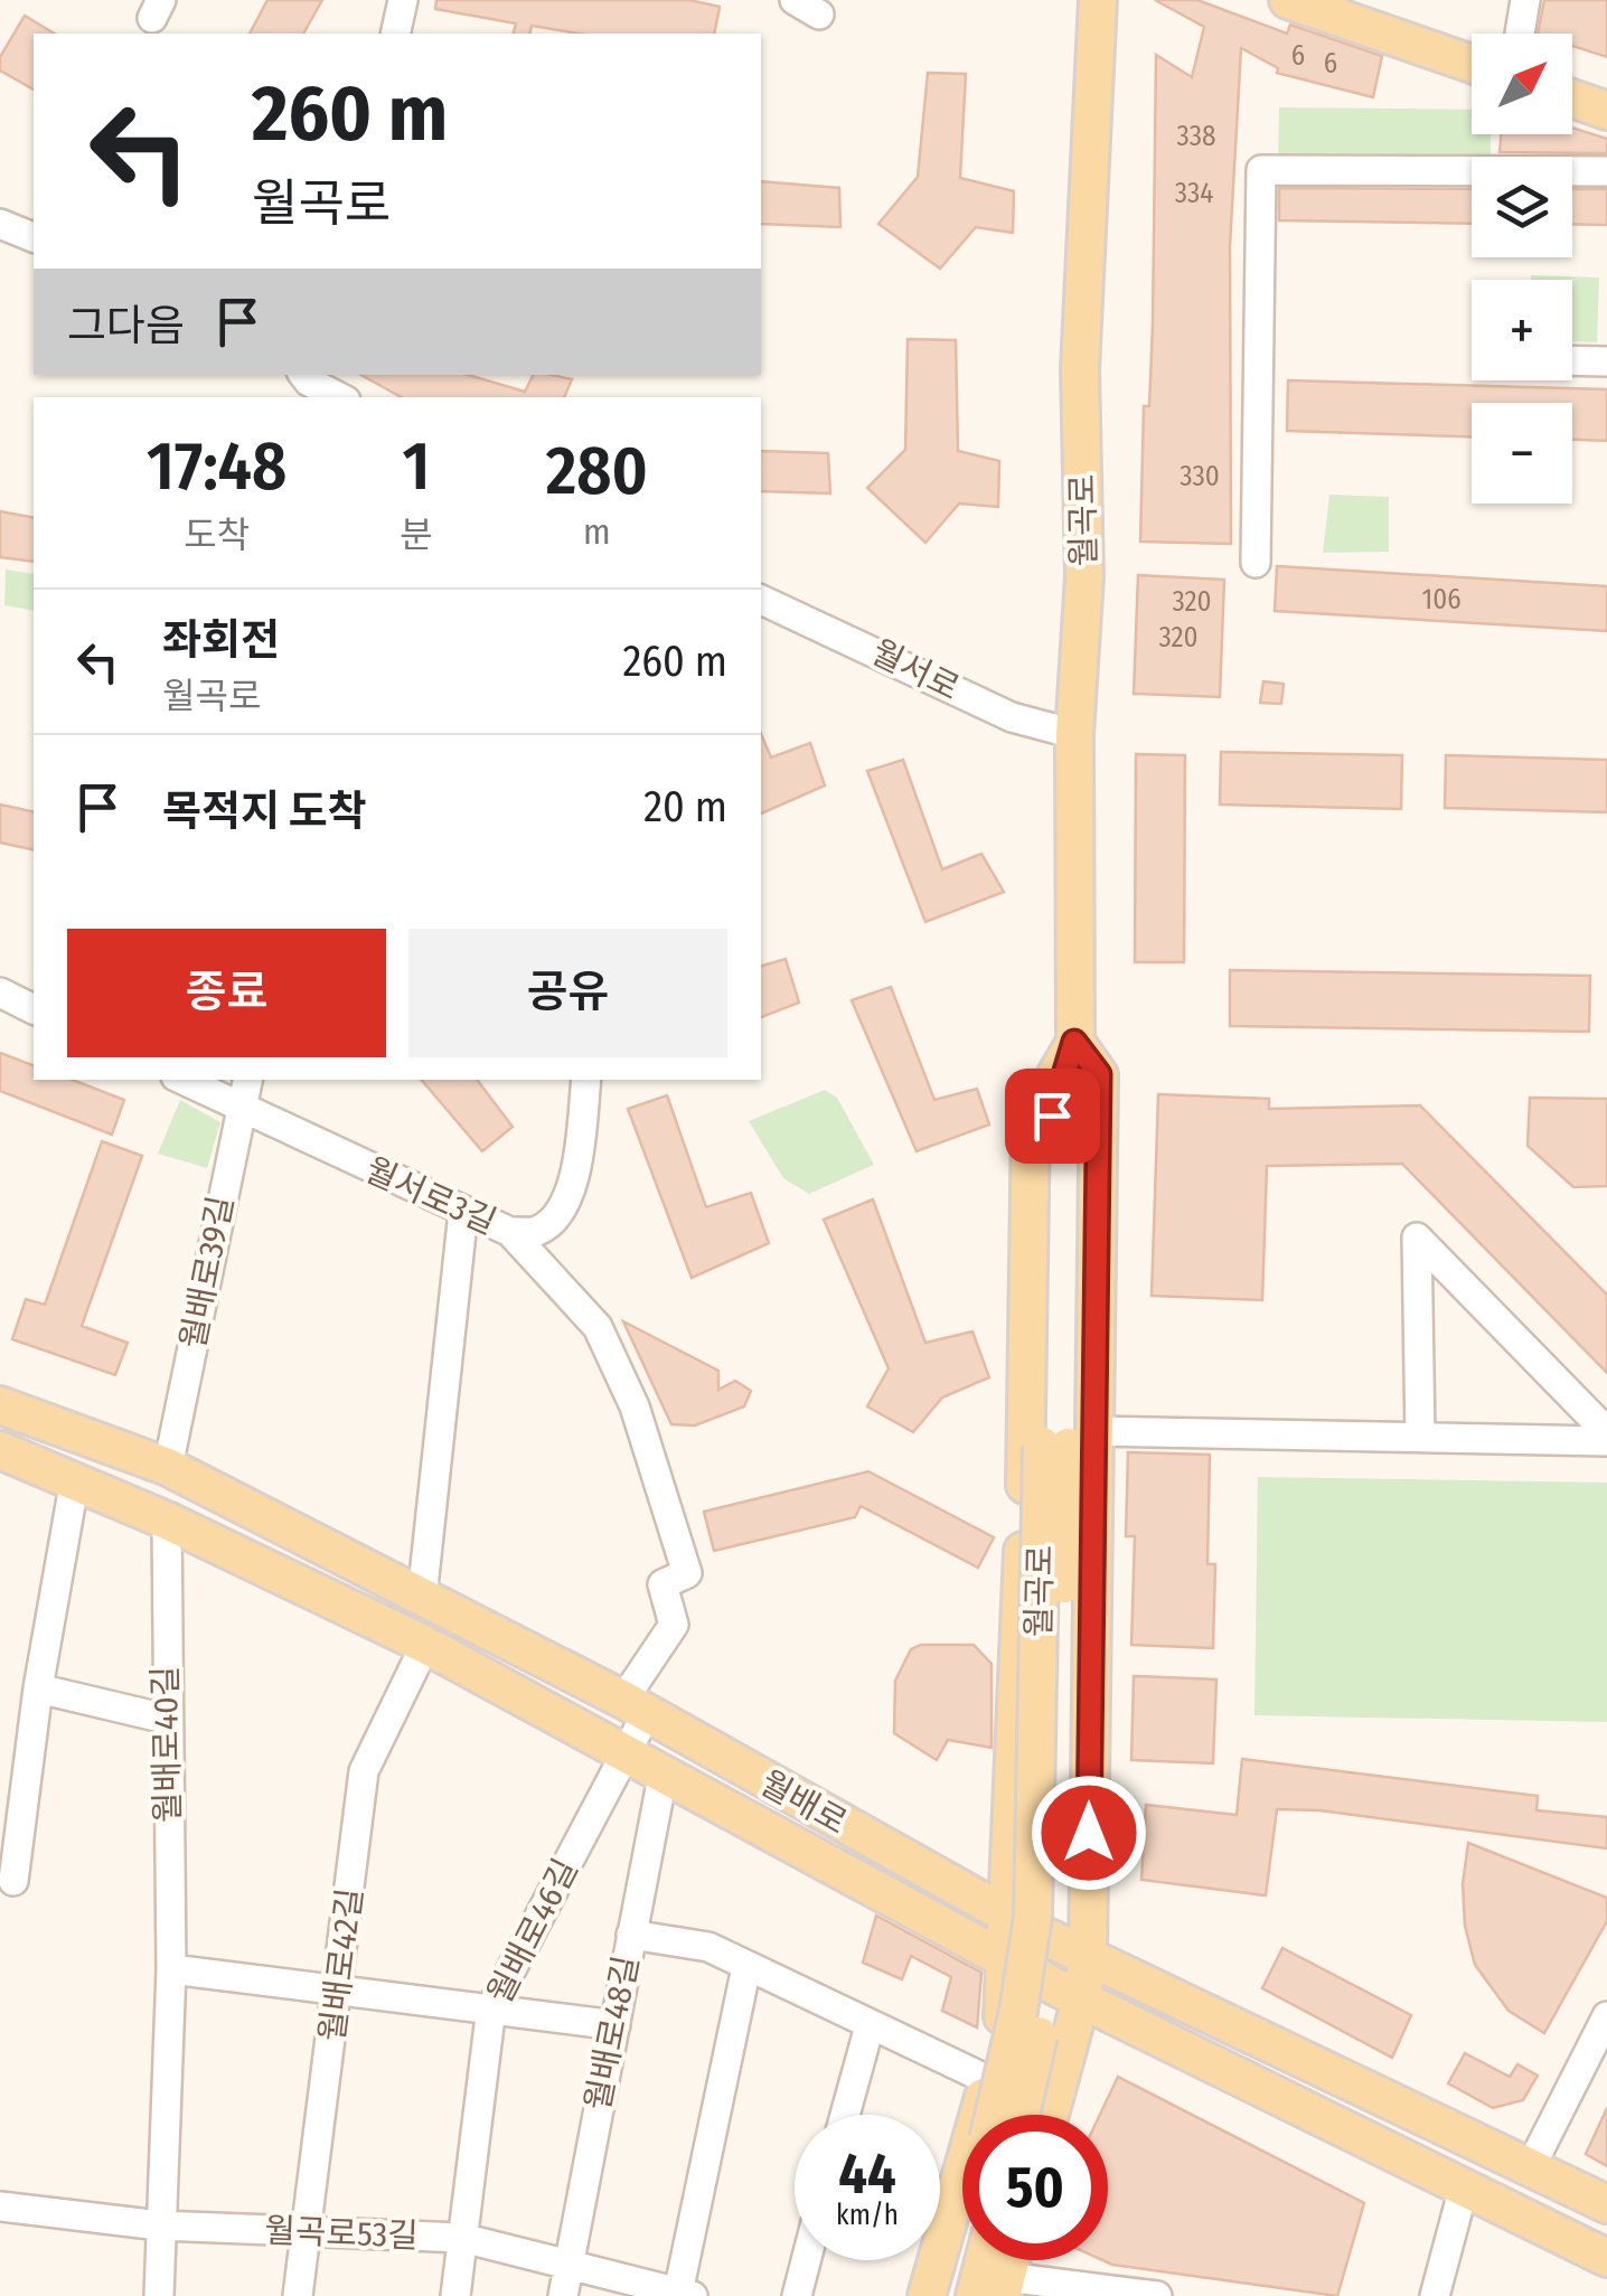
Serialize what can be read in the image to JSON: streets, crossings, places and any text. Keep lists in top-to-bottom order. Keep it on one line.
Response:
{"streets":{"main road":["월곡로","월배로"],"street":["월서로","월서로3길","월배로39길","월배로40길","월배로46길","월배로42길","월배로48길","월곡로53길"]},"crossings":[["월곡로","월서로"],["월서로3길","월배로39길"],["월서로3길","월배로46길"],["월배로39길","월배로"],["월배로40길","월배로"],["월배로40길","월곡로53길"],["월배로","월배로46길"],["월배로","월배로42길"],["월배로","월배로48길"],["월배로46길","월곡로53길"],["월배로42길","월곡로53길"],["월배로48길","월곡로53길"]],"house_numbers":["6","6","338","334","330","106","320","320"],"north":"top right","page":{"map_buttons":["+","−"],"turn":["260 m","월곡로"],"then":"그다음","eta":["17:48","도착","1","분","280","m"],"list":[{"name":"좌회전","note":"월곡로","value":"260 m"},{"name":"목적지 도착","value":"20 m"}],"buttons":["종료","공유"],"speed":"44 km/h","limit":"50"}}
